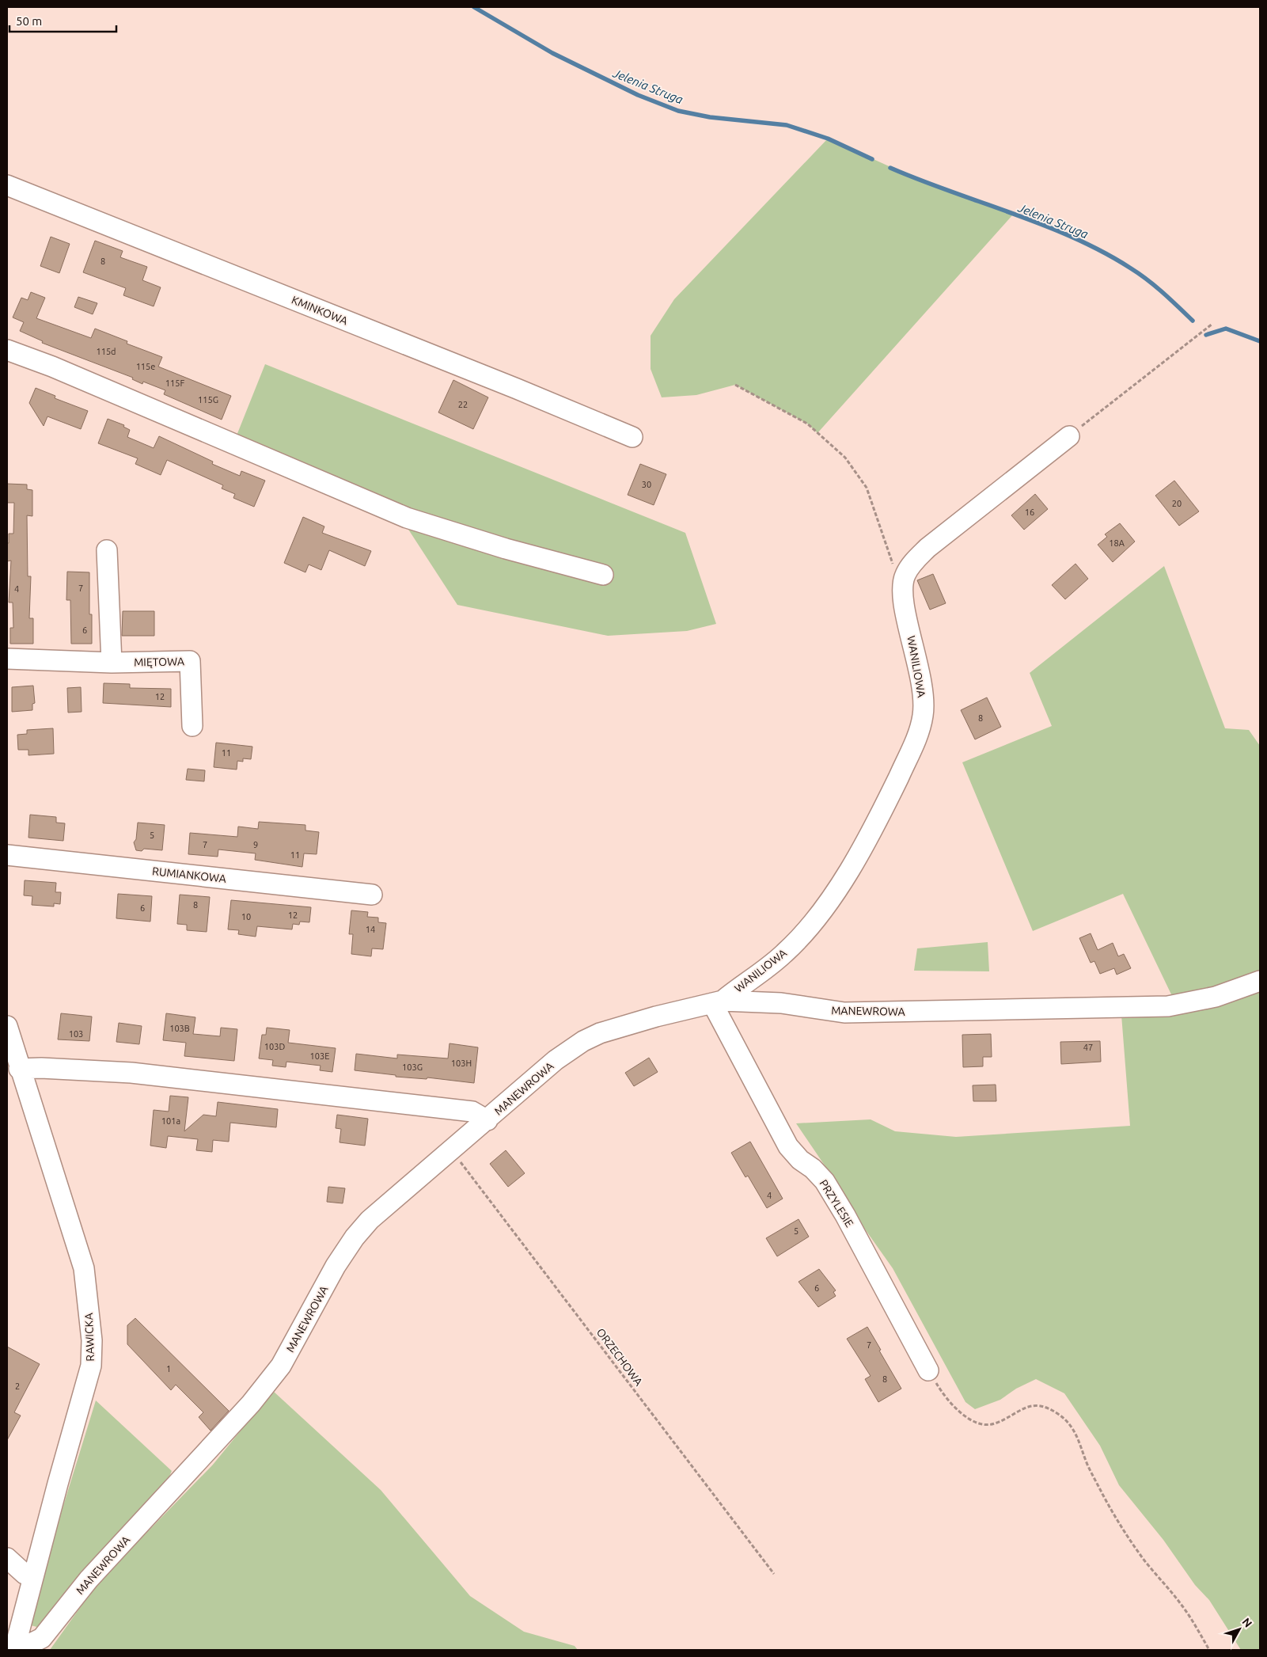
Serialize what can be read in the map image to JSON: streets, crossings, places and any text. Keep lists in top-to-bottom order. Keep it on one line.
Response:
{"streets":{"street":["KMINKOWA","MIĘTOWA","WANILIOWA","RUMIANKOWA","MANEWROWA","PRZYLESIE","RAWICKA"],"path":["ORZECHOWA"]},"crossings":[["WANILIOWA","MANEWROWA"],["WANILIOWA","PRZYLESIE"],["MANEWROWA","PRZYLESIE"],["MANEWROWA","RAWICKA"],["MANEWROWA","ORZECHOWA"]],"water":["Jelenia Struga"],"house_numbers":["8","115d","115e","115F","115G","22","30","20","16","18A","7","4","6","12","8","11","5","7","9","11","8","6","12","10","14","103B","103","103D","47","103E","103H","103G","101a","4","5","6","7","1","8","2"],"scale_bar":"50 m","north":"top right"}
